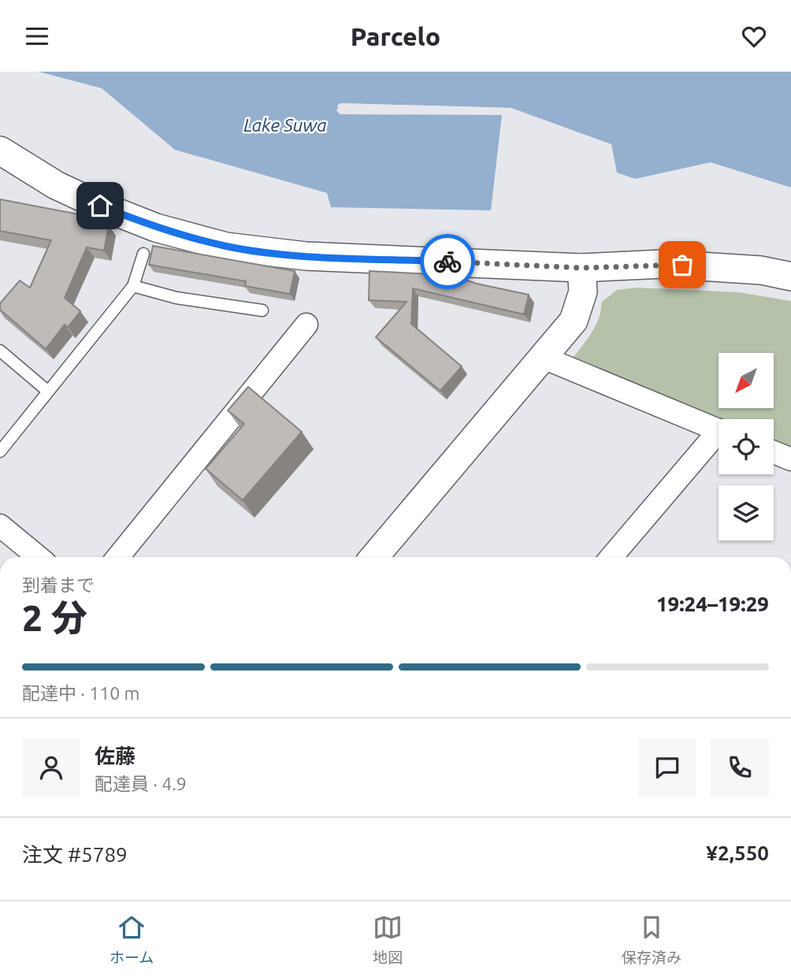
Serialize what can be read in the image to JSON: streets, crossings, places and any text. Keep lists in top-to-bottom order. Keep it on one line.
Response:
{"water":["Lake Suwa"],"north":"bottom left","page":{"header":"Parcelo","heading":["2 分","到着まで","19:24–19:29"],"panel":["佐藤","配達員 · 4.9","注文 #5789","¥2,550"],"bar":"配達中 · 110 m","tabs":["ホーム","地図","保存済み"]}}
